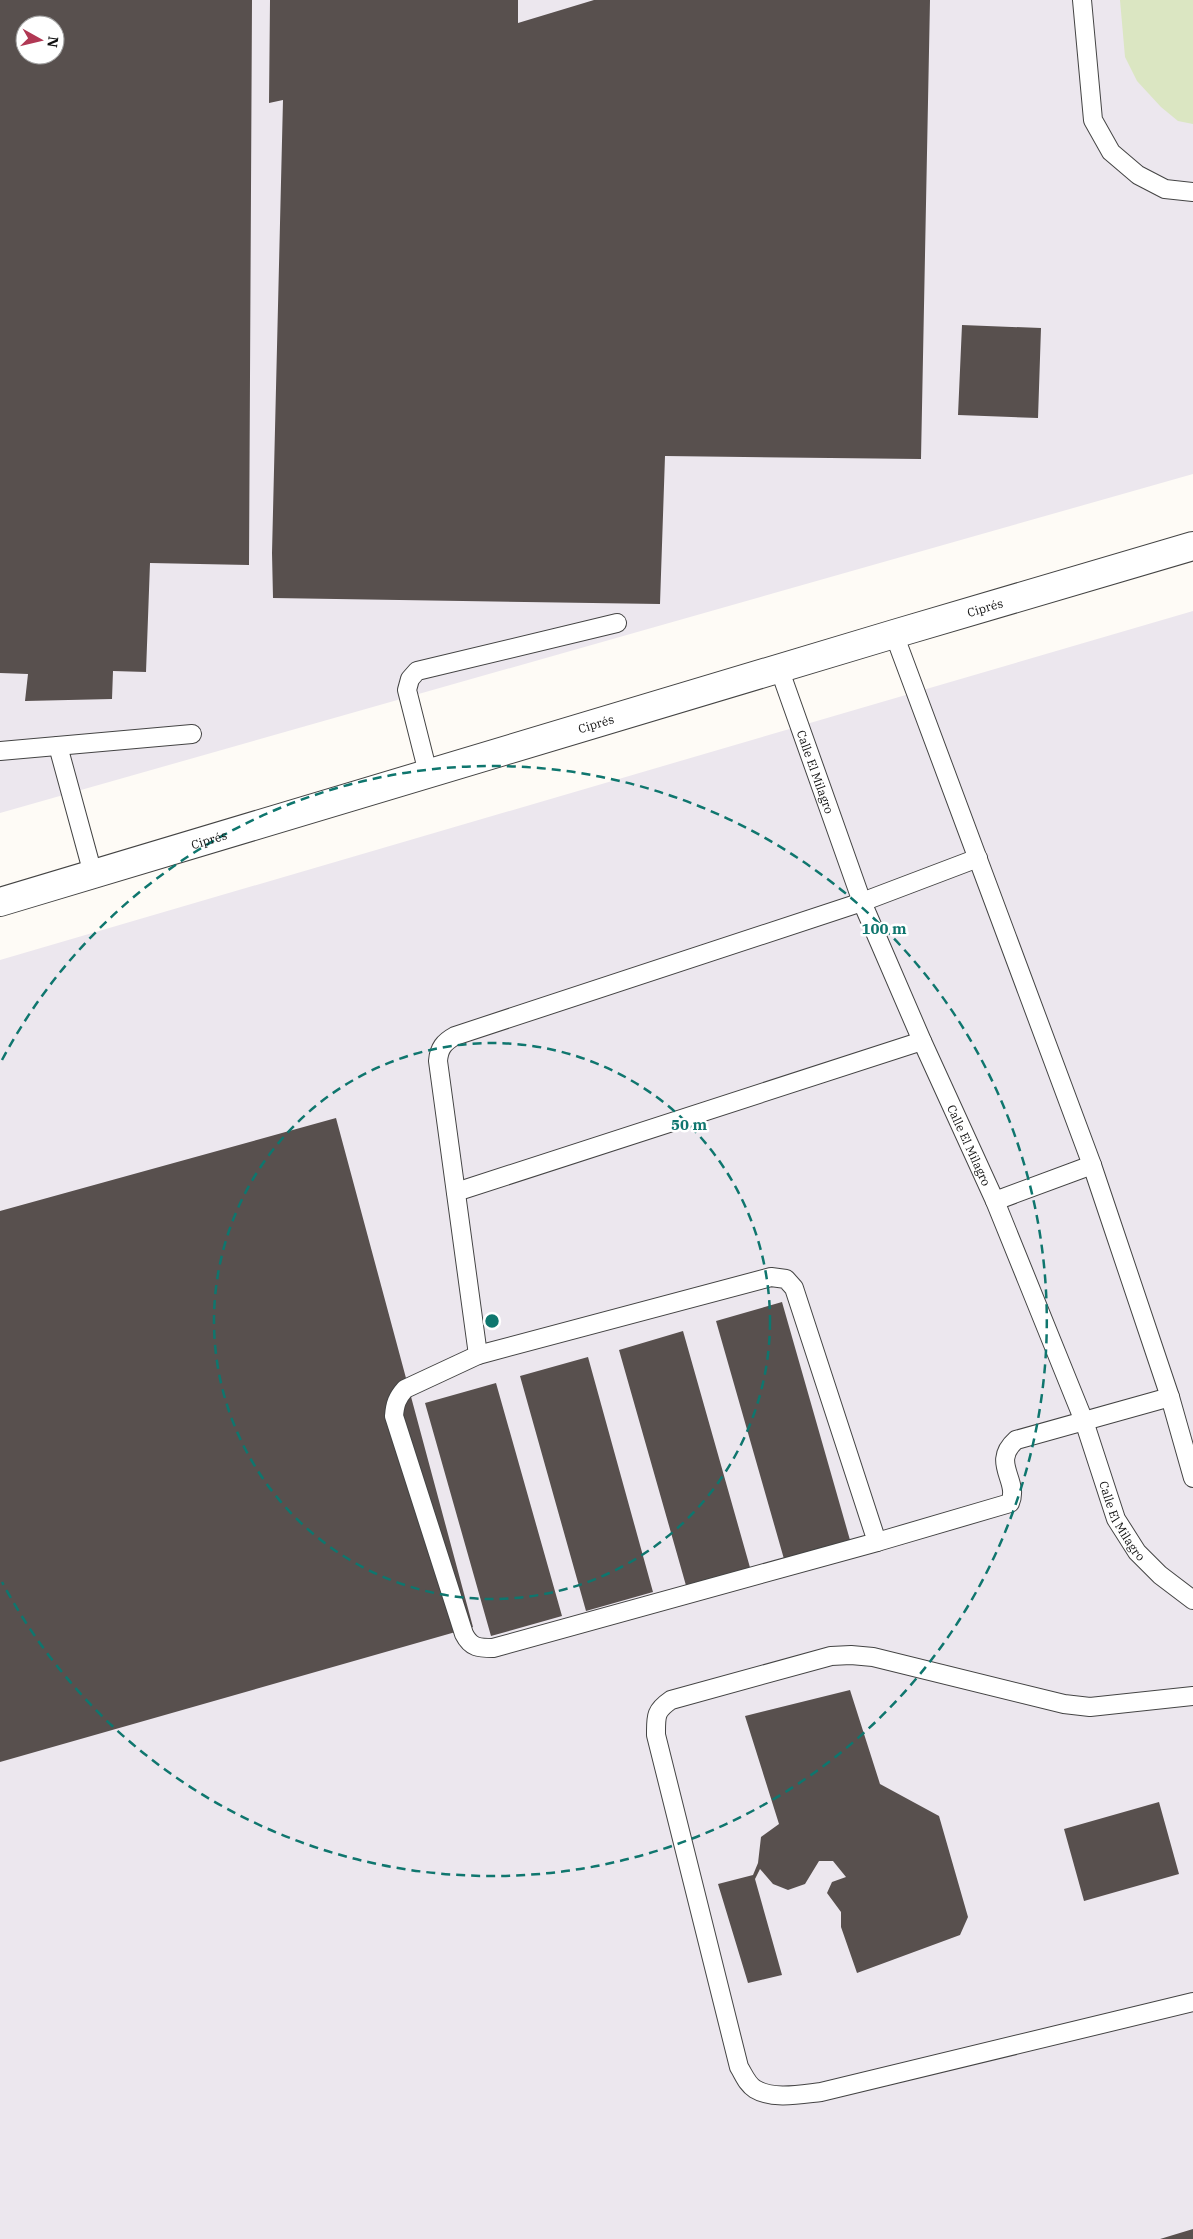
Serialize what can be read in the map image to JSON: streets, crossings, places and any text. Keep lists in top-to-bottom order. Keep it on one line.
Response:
{"streets":{"street":["Ciprés"],"lane":["Calle El Milagro"]},"crossings":[["Ciprés","Calle El Milagro"]],"north":"right","rings":["100 m","50 m"]}
